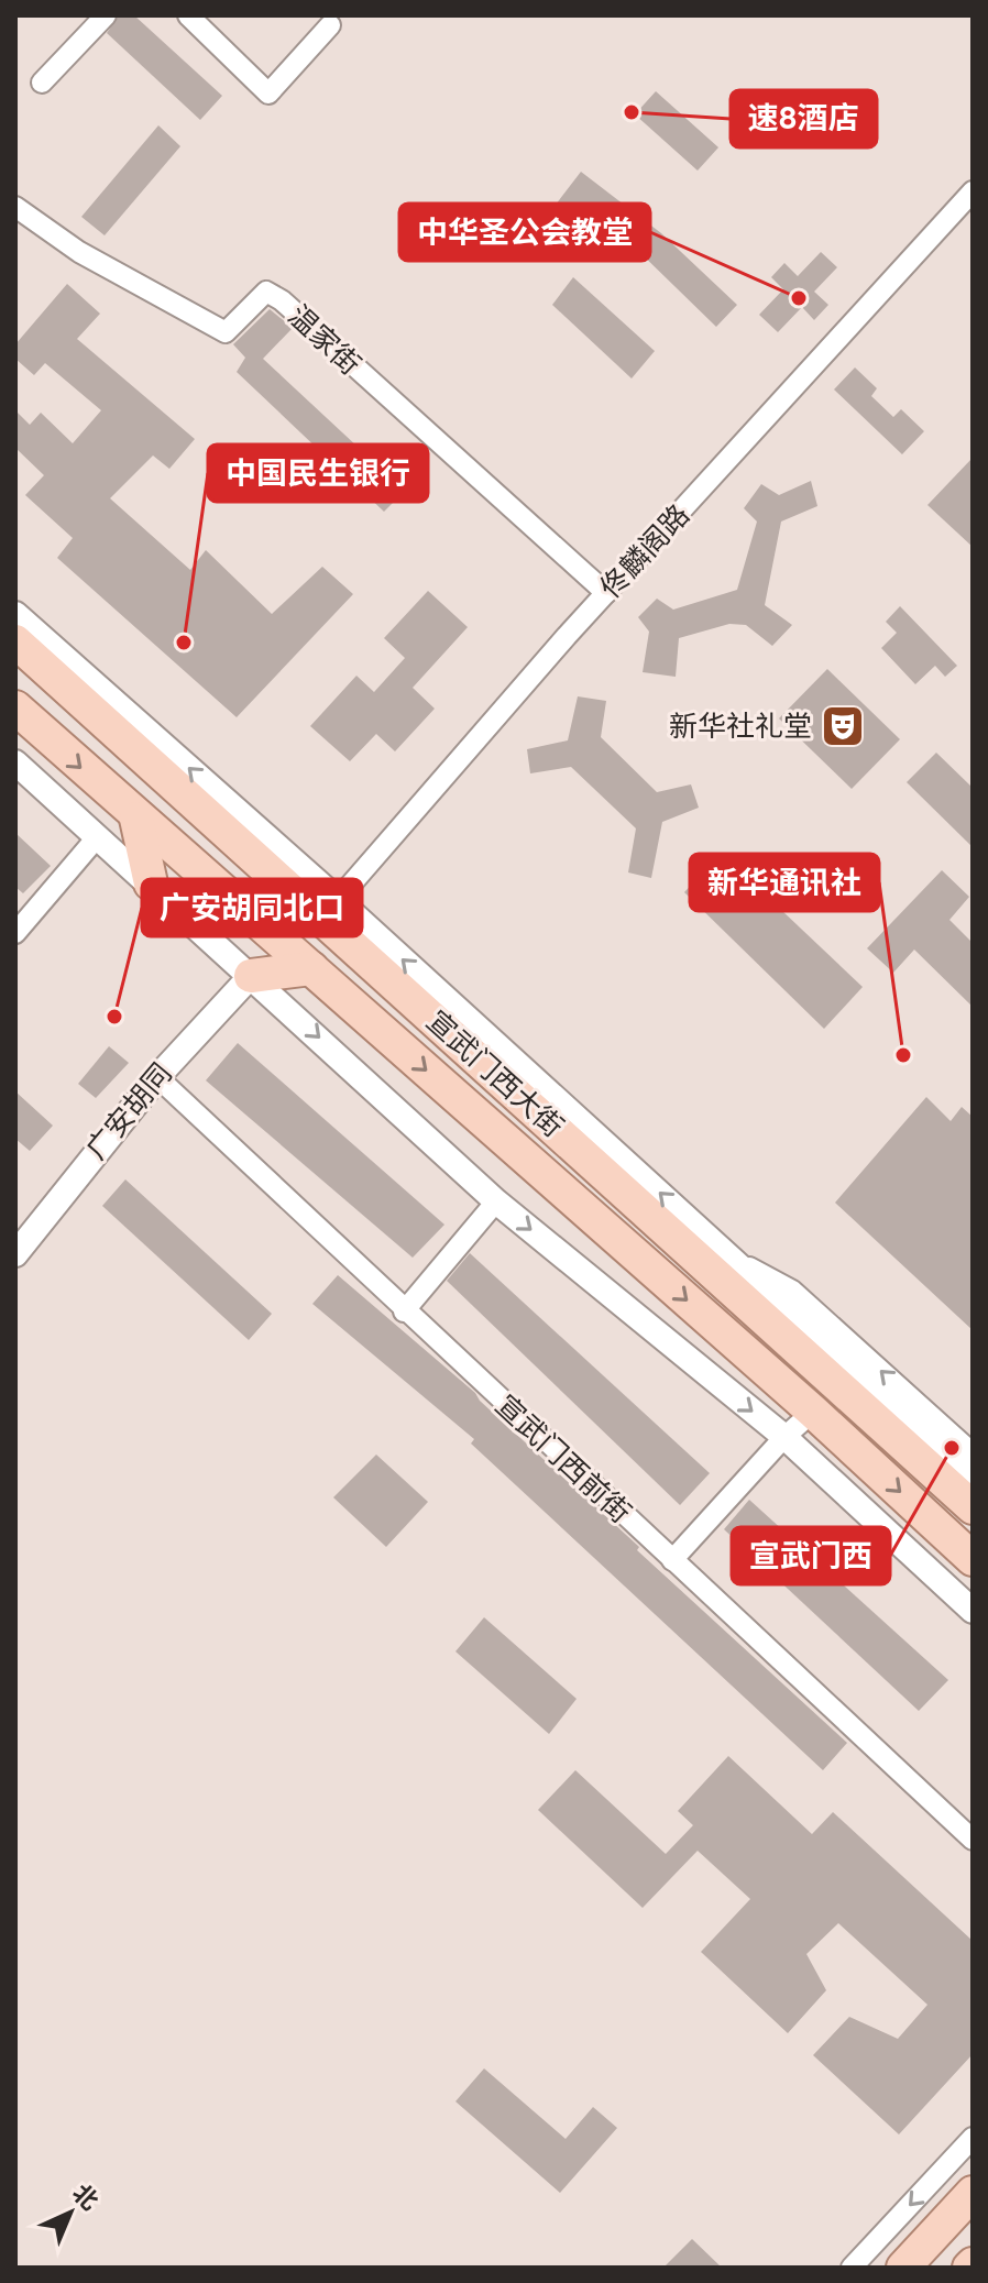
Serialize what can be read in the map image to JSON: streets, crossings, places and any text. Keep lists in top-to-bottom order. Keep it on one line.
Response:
{"streets":{"main road":["宣武门西大街"],"street":["温家街","佟麟阁路","广安胡同","宣武门西前街"]},"crossings":[["温家街","佟麟阁路"],["佟麟阁路","宣武门西大街"],["广安胡同","宣武门西前街"]],"places":{"other":["速8酒店","中华圣公会教堂","中国民生银行","广安胡同北口","新华通讯社","宣武门西"],"theatre":["新华社礼堂"]},"north":"top right"}
